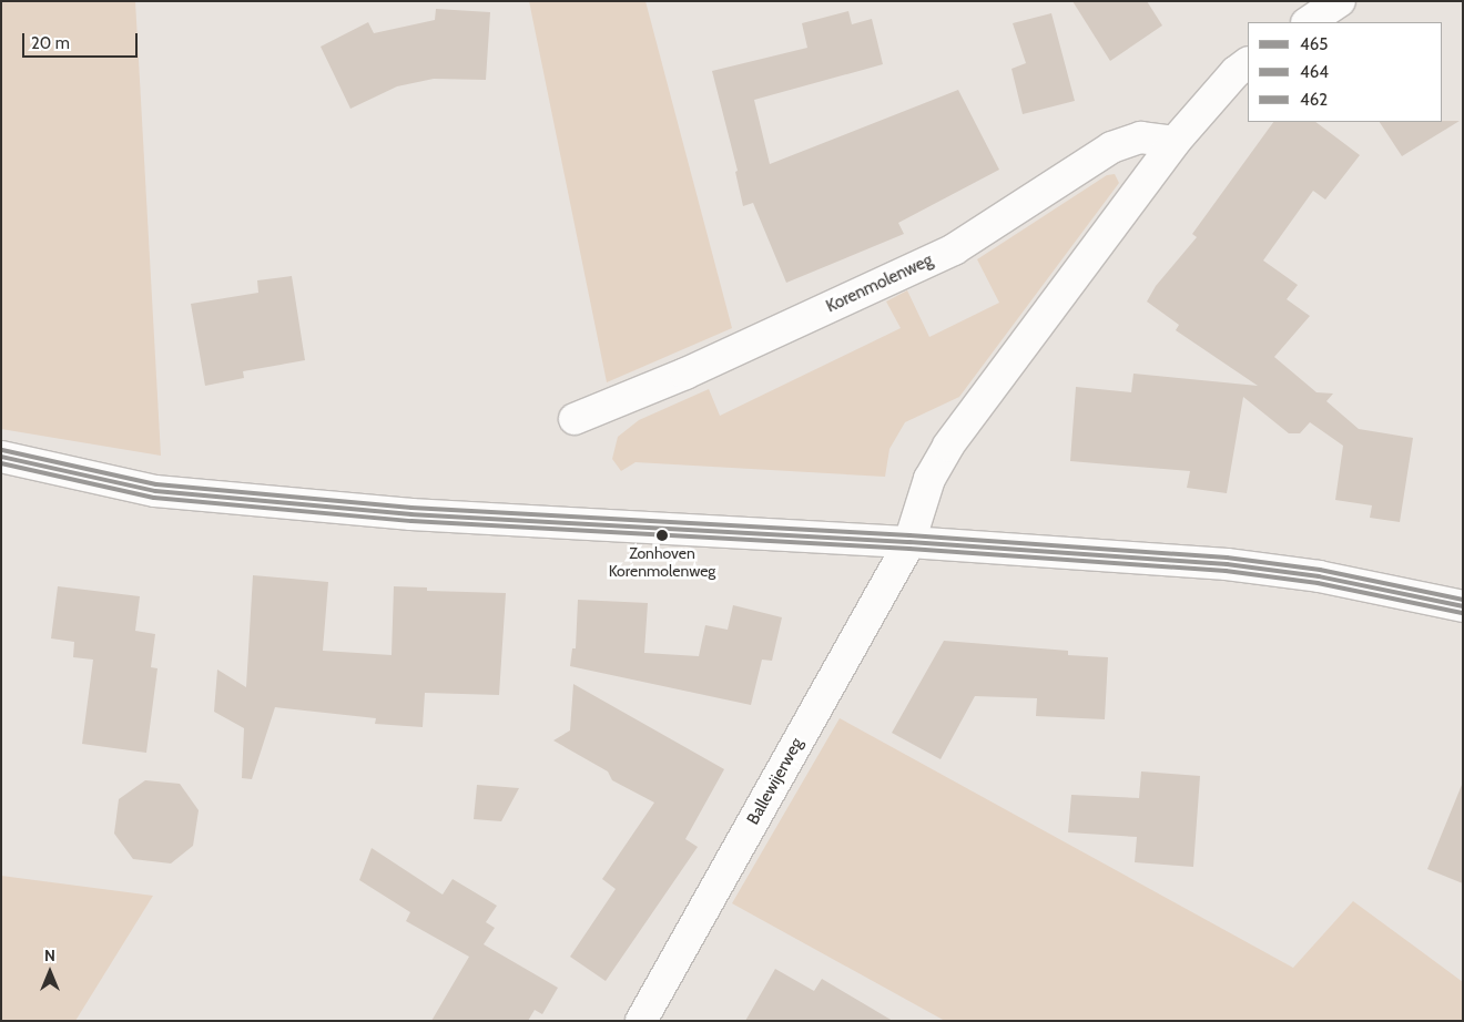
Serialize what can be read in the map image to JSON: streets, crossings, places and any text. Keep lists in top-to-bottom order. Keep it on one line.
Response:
{"streets":{"street":["Korenmolenweg","Ballewijerweg"]},"places":["Zonhoven Korenmolenweg"],"lines":["transit line 462","transit line 465","transit line 464"],"legend":["465","464","462"],"scale_bar":"20 m","north":"top"}
